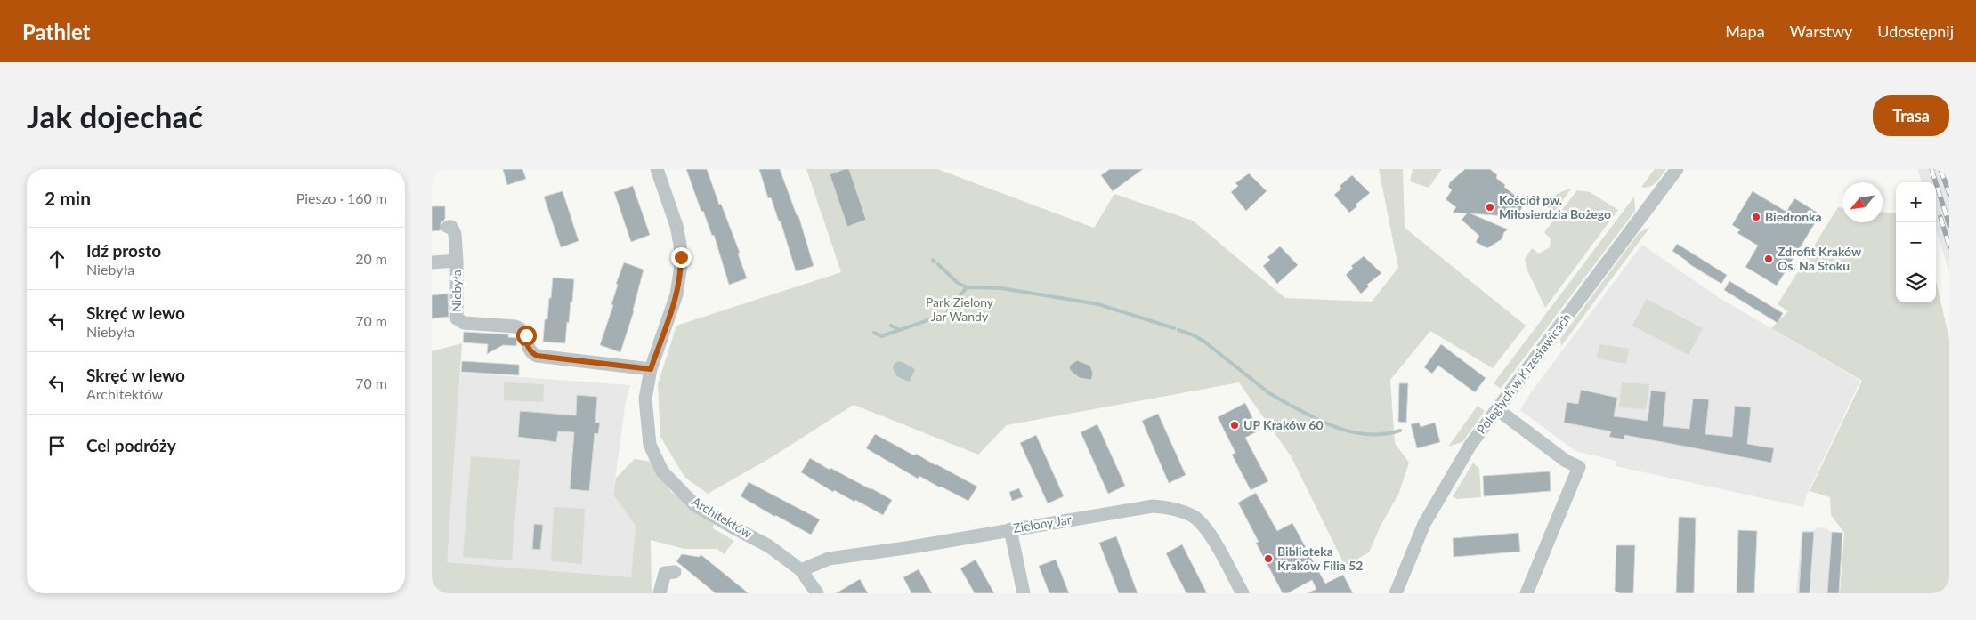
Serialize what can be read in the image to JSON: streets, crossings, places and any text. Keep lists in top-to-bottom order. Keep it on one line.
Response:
{"streets":{"street":["Niebyła","Poległych w Krzesławicach","Architektów","Zielony Jar"]},"crossings":[["Niebyła","Architektów"],["Architektów","Zielony Jar"]],"parks":["Park Zielony Jar Wandy"],"places":["Kościół pw. Miłosierdzia Bożego","Biedronka","Zdrofit Kraków Os. Na Stoku","UP Kraków 60","Biblioteka Kraków Filia 52"],"north":"bottom left","page":{"header":"Pathlet","nav":["Mapa","Warstwy","Udostępnij"],"buttons":"Trasa","title":"Jak dojechać","heading":["2 min","Pieszo · 160 m"],"map_buttons":["+","−"],"list":[["Idź prosto","Niebyła","20 m"],["Skręć w lewo","Niebyła","70 m"],["Skręć w lewo","Architektów","70 m"],"Cel podróży"]}}
